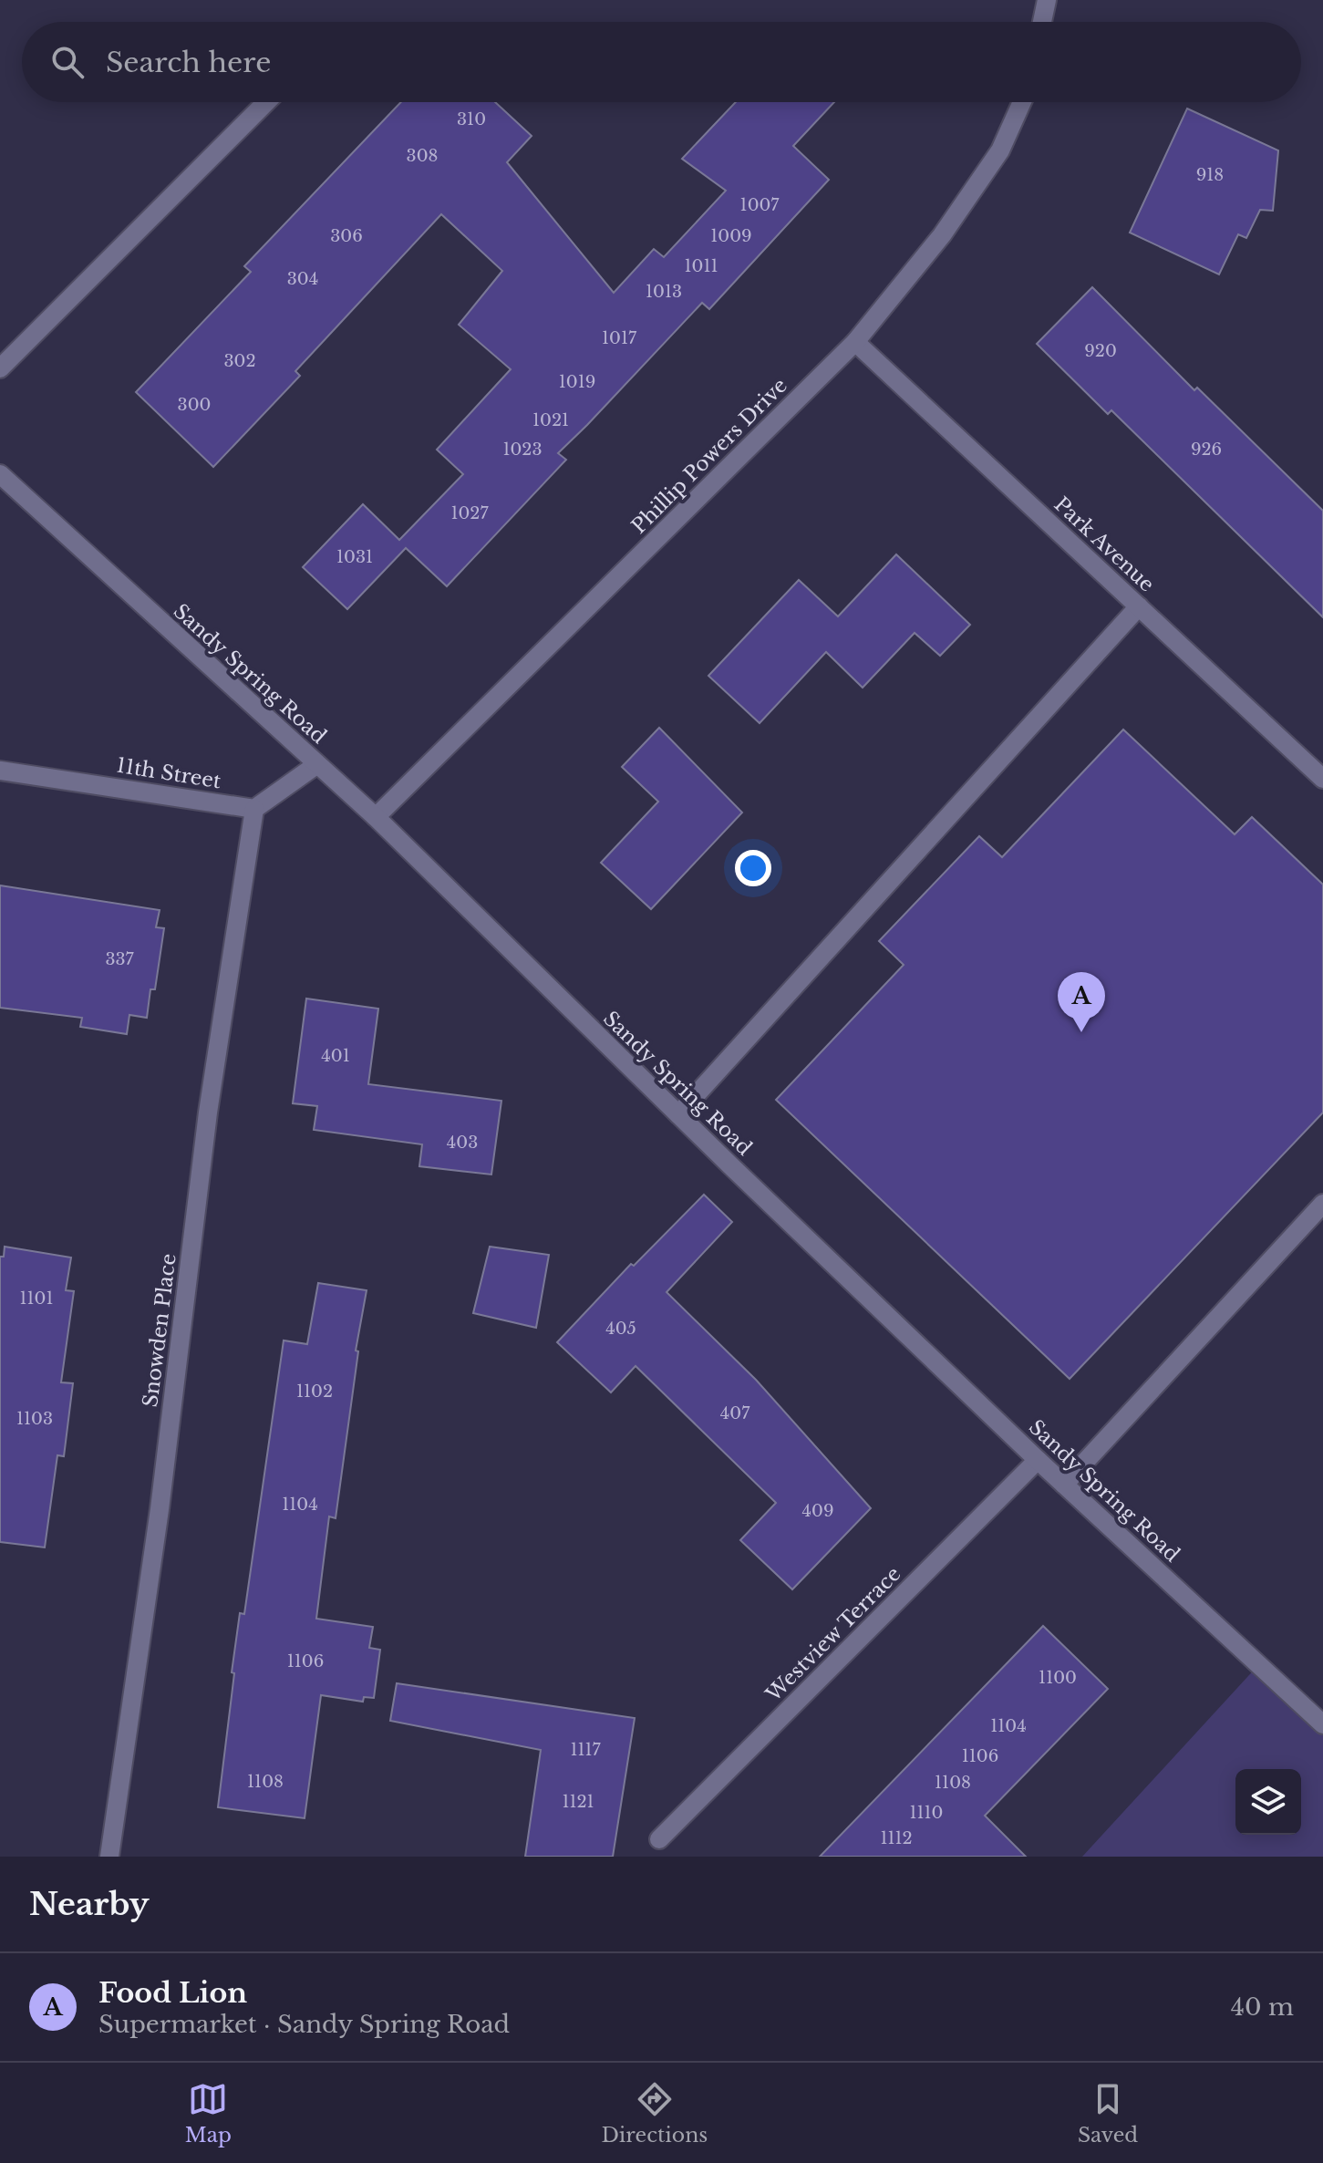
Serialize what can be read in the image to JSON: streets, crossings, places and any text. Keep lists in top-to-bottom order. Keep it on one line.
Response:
{"streets":{"street":["Phillip Powers Drive","Park Avenue","Sandy Spring Road","11th Street","Snowden Place","Westview Terrace"]},"crossings":[["Phillip Powers Drive","Park Avenue"],["Phillip Powers Drive","Sandy Spring Road"],["Sandy Spring Road","Westview Terrace"],["11th Street","Snowden Place"]],"house_numbers":["310","308","918","1007","306","1009","1011","304","1013","1017","920","302","1019","300","1021","1023","926","1027","1031","337","401","403","1101","405","1102","407","1103","1104","409","1106","1100","1104","1117","1106","1108","1108","1121","1110","1112"],"page":{"search":"Search here","pins":"A","heading":"Nearby","list":[{"mark":"A","name":"Food Lion","note":"Supermarket · Sandy Spring Road","value":"40 m"}],"nav":["Map","Directions","Saved"]}}
